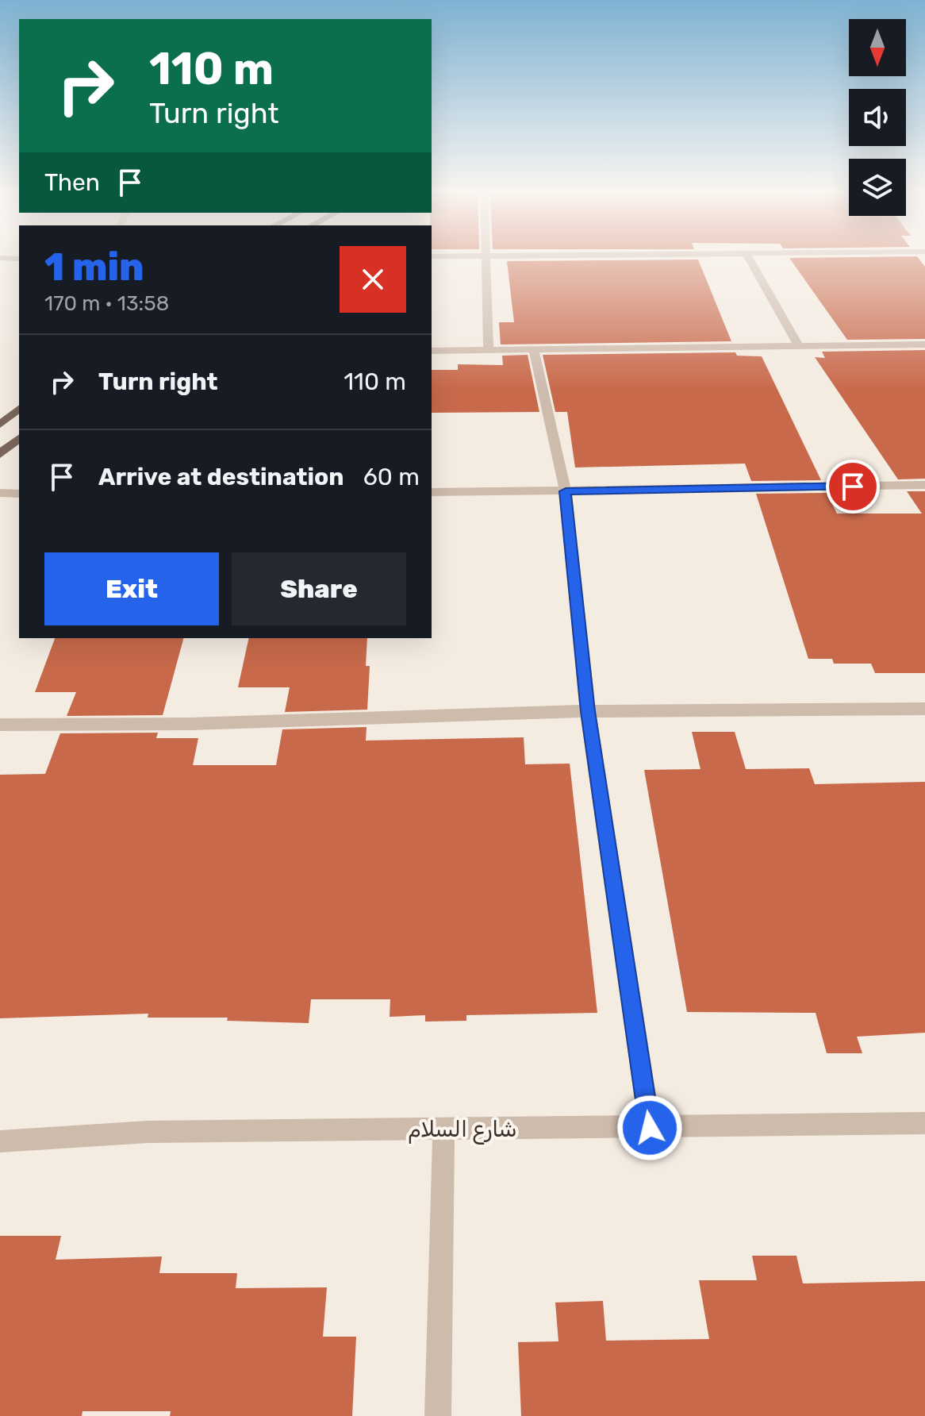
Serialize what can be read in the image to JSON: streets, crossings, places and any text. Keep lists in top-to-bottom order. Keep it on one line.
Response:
{"streets":{"street":["شارع السلام"]},"north":"bottom","page":{"turn":["110 m","Turn right"],"then":"Then","heading":["1 min","170 m · 13:58"],"list":[{"name":"Turn right","value":"110 m"},{"name":"Arrive at destination","value":"60 m"}],"buttons":["Exit","Share"]}}
